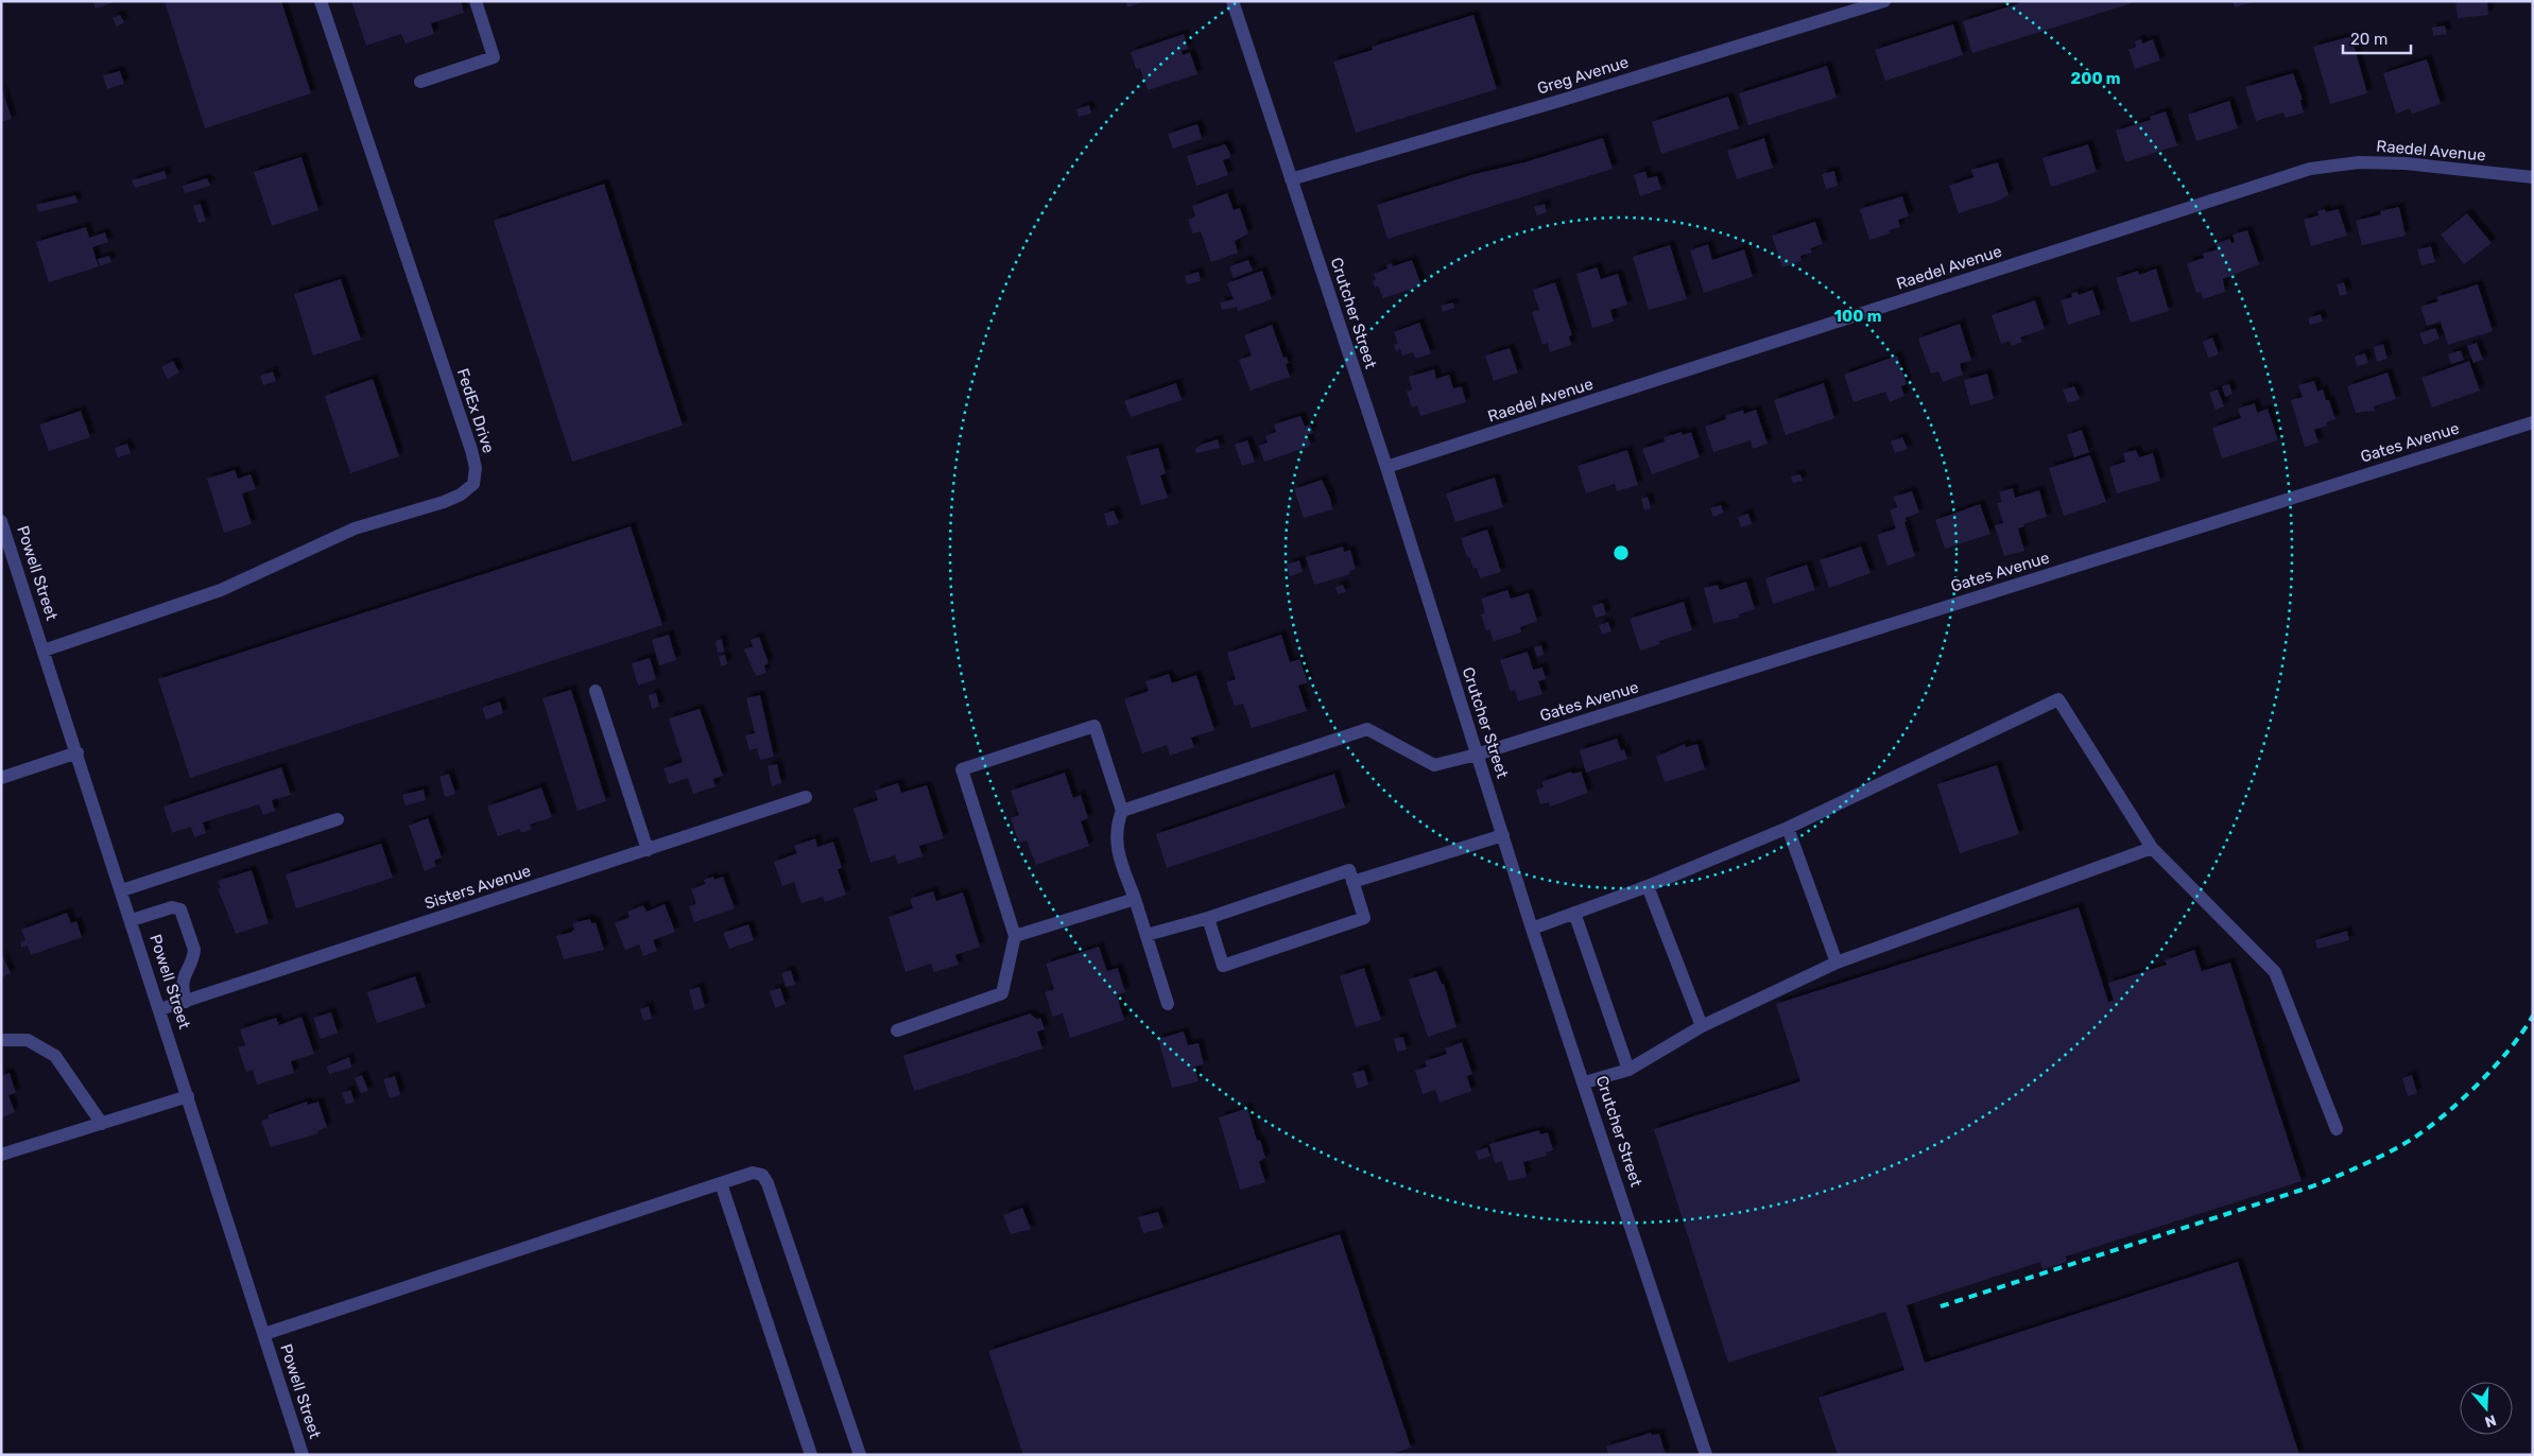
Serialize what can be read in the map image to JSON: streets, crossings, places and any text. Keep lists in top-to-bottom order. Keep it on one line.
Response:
{"streets":{"street":["Greg Avenue","Raedel Avenue","Crutcher Street","FedEx Drive","Gates Avenue","Powell Street","Sisters Avenue"]},"crossings":[["Greg Avenue","Crutcher Street"],["Raedel Avenue","Crutcher Street"],["Crutcher Street","Gates Avenue"],["FedEx Drive","Powell Street"],["Powell Street","Sisters Avenue"]],"scale_bar":"20 m","north":"bottom","rings":["200 m","100 m"]}
